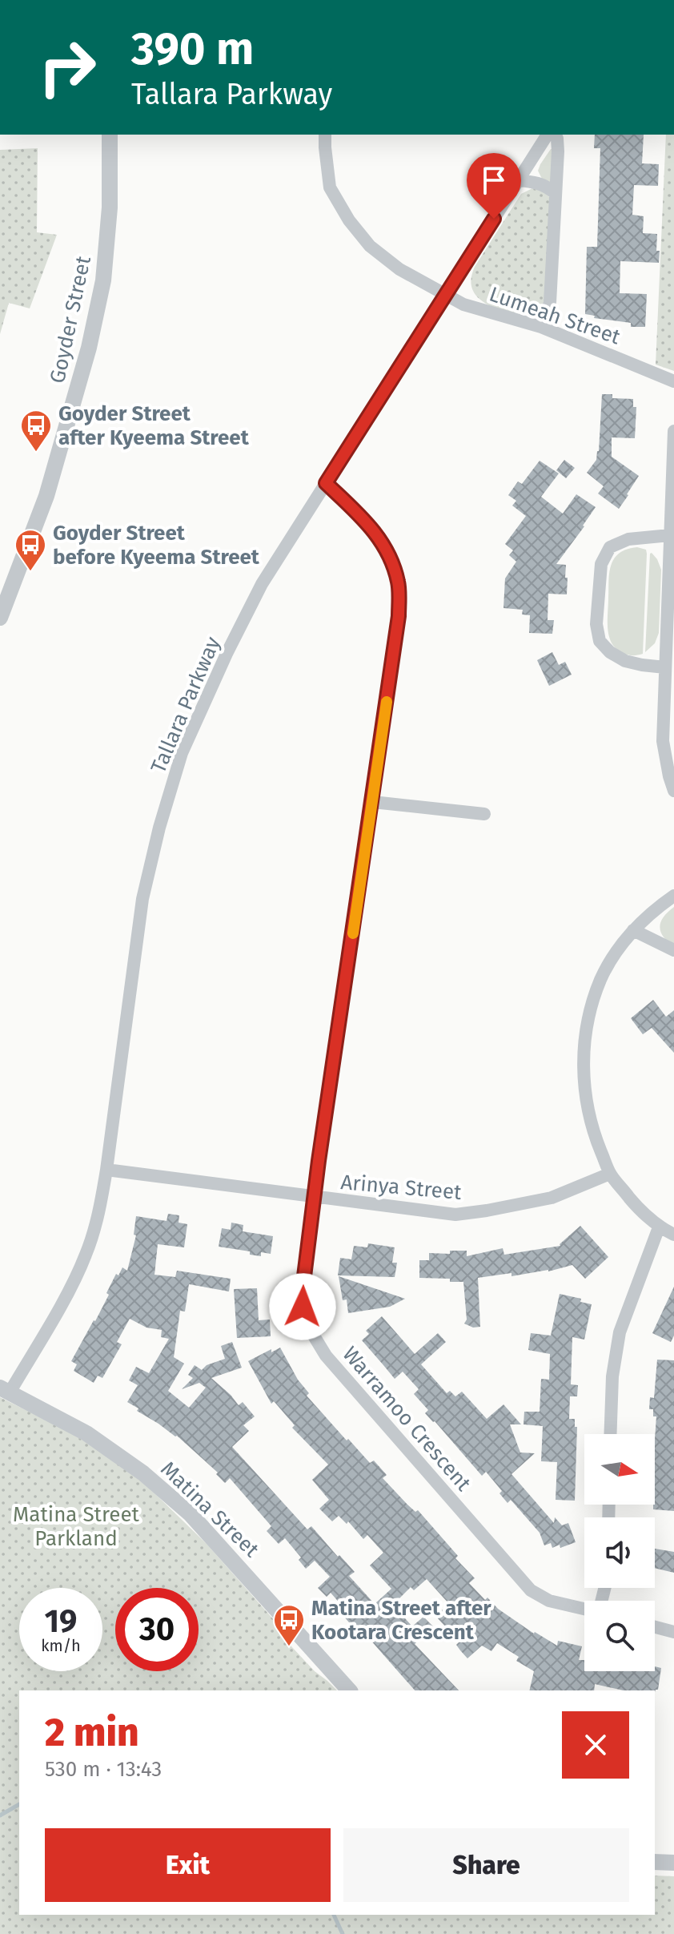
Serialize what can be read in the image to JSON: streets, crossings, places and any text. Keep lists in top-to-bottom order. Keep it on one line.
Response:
{"streets":{"street":["Lumeah Street","Goyder Street","Tallara Parkway","Arinya Street","Warramoo Crescent","Matina Street"]},"crossings":[["Lumeah Street","Tallara Parkway"],["Tallara Parkway","Arinya Street"],["Tallara Parkway","Warramoo Crescent"],["Tallara Parkway","Matina Street"],["Arinya Street","Warramoo Crescent"]],"parks":["Matina Street Parkland"],"places":{"bus stop":["Goyder Street after Kyeema Street","Goyder Street before Kyeema Street","Matina Street after Kootara Crescent"]},"north":"right","page":{"turn":["390 m","Tallara Parkway"],"speed":"19 km/h","limit":"30","heading":["2 min","530 m · 13:43"],"buttons":["Exit","Share"]}}
